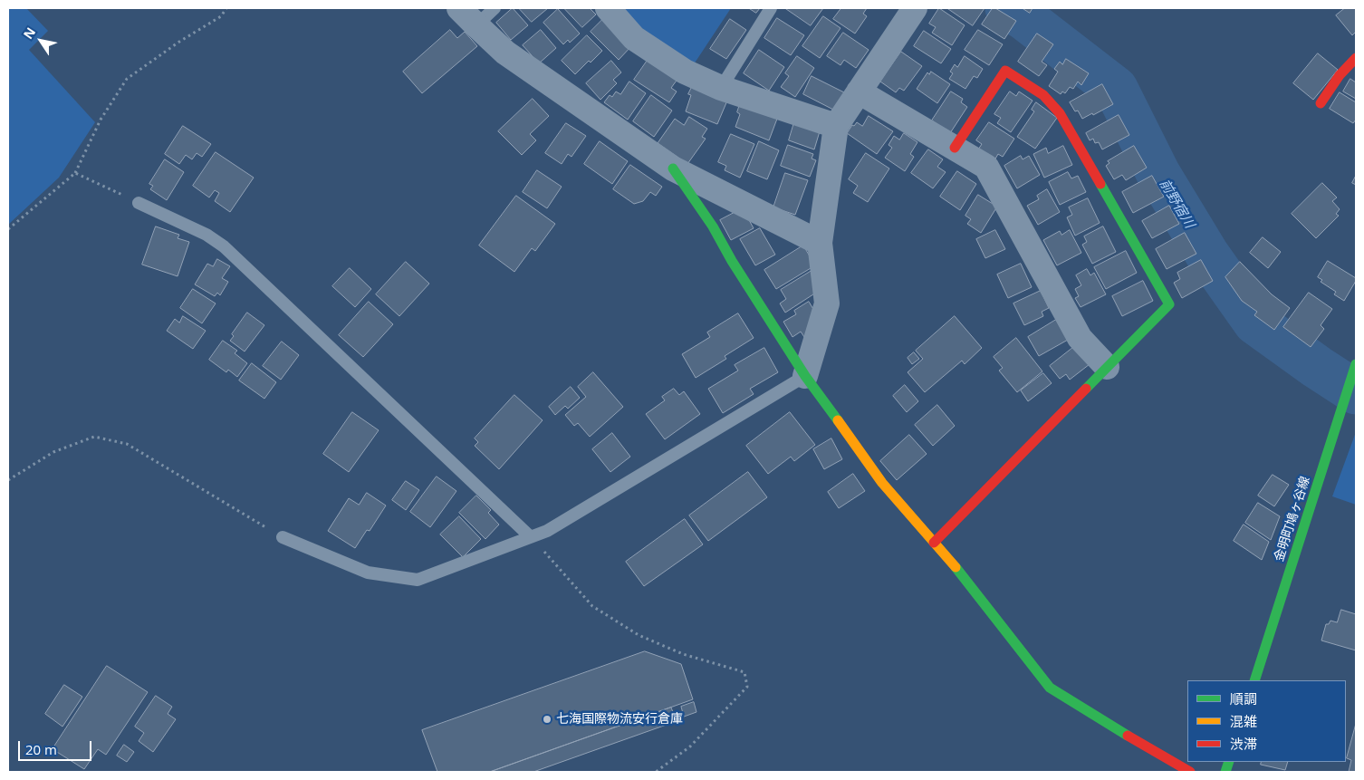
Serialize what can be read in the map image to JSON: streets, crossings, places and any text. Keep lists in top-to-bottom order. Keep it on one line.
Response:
{"streets":{"street":["金明町鳩ヶ谷線"]},"water":["前野宿川"],"places":["七海国際物流安行倉庫"],"legend":["順調","混雑","渋滞"],"scale_bar":"20 m","north":"top left"}
